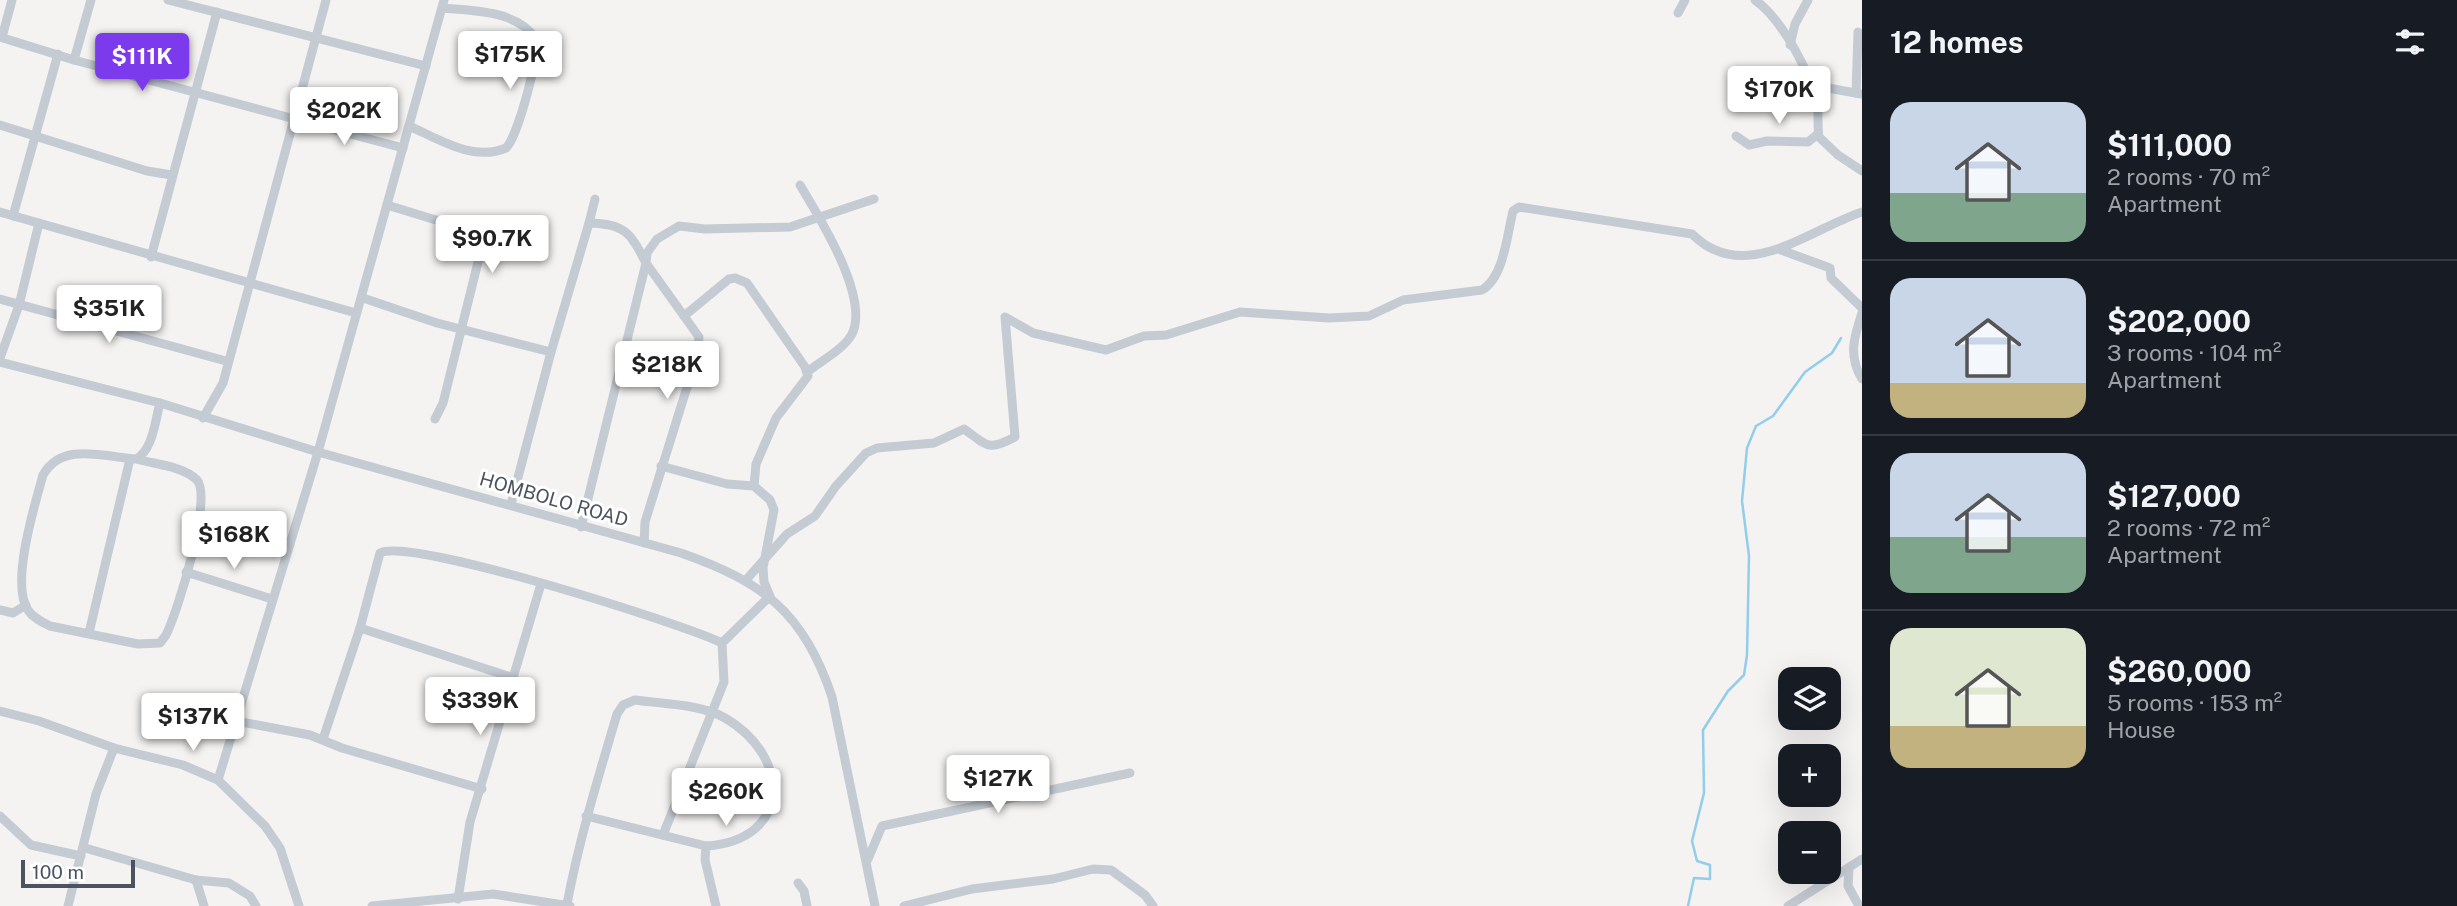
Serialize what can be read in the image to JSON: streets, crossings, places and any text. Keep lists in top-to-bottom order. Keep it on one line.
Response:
{"streets":{"street":["HOMBOLO ROAD"]},"scale_bar":"100 m","page":{"heading":"12 homes","price":["$175K","$111K","$170K","$202K","$90.7K","$351K","$218K","$168K","$339K","$137K","$127K","$260K"],"list":[{"name":"$111,000","note":"2 rooms · 70 m² · Apartment"},{"name":"$202,000","note":"3 rooms · 104 m² · Apartment"},{"name":"$127,000","note":"2 rooms · 72 m² · Apartment"},{"name":"$260,000","note":"5 rooms · 153 m² · House"}],"map_buttons":["+","−"],"scale":"100 m"}}
